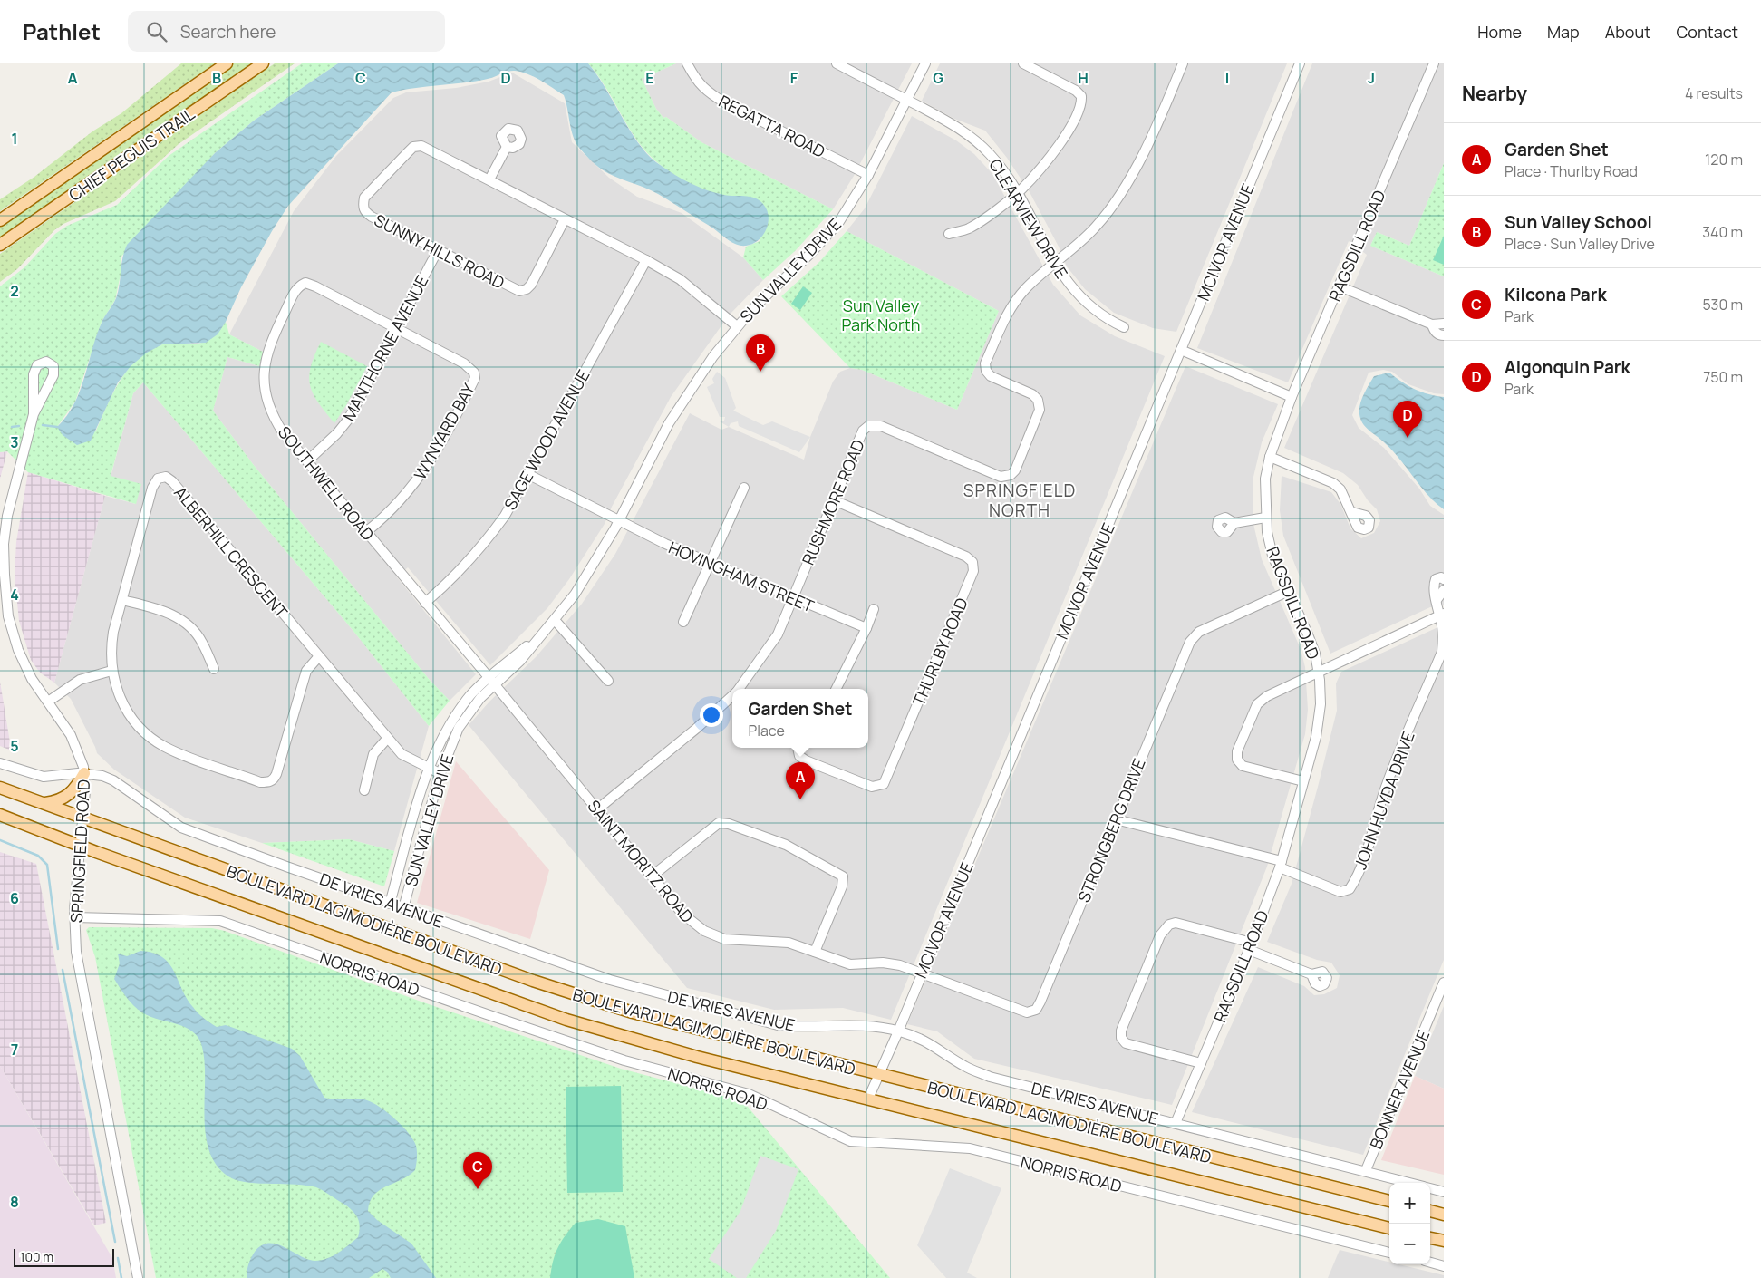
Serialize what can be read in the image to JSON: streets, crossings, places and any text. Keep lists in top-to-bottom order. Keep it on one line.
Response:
{"streets":{"main road":["CHIEF PEGUIS TRAIL","BOULEVARD LAGIMODIÈRE BOULEVARD"],"street":["REGATTA ROAD","CLEARVIEW DRIVE","MCIVOR AVENUE","RAGSDILL ROAD","SUNNY HILLS ROAD","SUN VALLEY DRIVE","MANTHORNE AVENUE","WYNYARD BAY","SAGE WOOD AVENUE","SOUTHWELL ROAD","RUSHMORE ROAD","ALBERHILL CRESCENT","HOVINGHAM STREET","THURLBY ROAD","JOHN HUYDA DRIVE","STRONGBERG DRIVE","SPRINGFIELD ROAD","SAINT MORITZ ROAD","DE VRIES AVENUE","NORRIS ROAD","BONNER AVENUE"]},"crossings":[["REGATTA ROAD","SUN VALLEY DRIVE"],["CLEARVIEW DRIVE","SUN VALLEY DRIVE"],["CLEARVIEW DRIVE","RUSHMORE ROAD"],["MCIVOR AVENUE","STRONGBERG DRIVE"],["MCIVOR AVENUE","SAINT MORITZ ROAD"],["MCIVOR AVENUE","DE VRIES AVENUE"],["MCIVOR AVENUE","BOULEVARD LAGIMODIÈRE BOULEVARD"],["RAGSDILL ROAD","JOHN HUYDA DRIVE"],["RAGSDILL ROAD","STRONGBERG DRIVE"],["RAGSDILL ROAD","DE VRIES AVENUE"],["SUNNY HILLS ROAD","SUN VALLEY DRIVE"],["SUNNY HILLS ROAD","MANTHORNE AVENUE"],["SUNNY HILLS ROAD","SAGE WOOD AVENUE"],["SUN VALLEY DRIVE","SOUTHWELL ROAD"],["SUN VALLEY DRIVE","ALBERHILL CRESCENT"],["SUN VALLEY DRIVE","HOVINGHAM STREET"],["SUN VALLEY DRIVE","SAINT MORITZ ROAD"],["SUN VALLEY DRIVE","DE VRIES AVENUE"],["MANTHORNE AVENUE","WYNYARD BAY"],["MANTHORNE AVENUE","SOUTHWELL ROAD"],["WYNYARD BAY","SOUTHWELL ROAD"],["SAGE WOOD AVENUE","SOUTHWELL ROAD"],["SAGE WOOD AVENUE","HOVINGHAM STREET"],["SOUTHWELL ROAD","SAINT MORITZ ROAD"],["RUSHMORE ROAD","HOVINGHAM STREET"],["RUSHMORE ROAD","THURLBY ROAD"],["RUSHMORE ROAD","SAINT MORITZ ROAD"],["STRONGBERG DRIVE","SAINT MORITZ ROAD"],["SPRINGFIELD ROAD","DE VRIES AVENUE"],["SPRINGFIELD ROAD","BOULEVARD LAGIMODIÈRE BOULEVARD"],["SPRINGFIELD ROAD","NORRIS ROAD"],["DE VRIES AVENUE","BONNER AVENUE"]],"districts":["SPRINGFIELD NORTH"],"parks":["Sun Valley Park North"],"scale_bar":"100 m","page":{"header":"Pathlet","search":"Search here","nav":["Home","Map","About","Contact"],"heading":["Nearby","4 results"],"list":[{"mark":"A","name":"Garden Shet","note":"Place · Thurlby Road","value":"120 m"},{"mark":"B","name":"Sun Valley School","note":"Place · Sun Valley Drive","value":"340 m"},{"mark":"C","name":"Kilcona Park","note":"Park","value":"530 m"},{"mark":"D","name":"Algonquin Park","note":"Park","value":"750 m"}],"pins":["B","D","A","C"],"popup":["Garden Shet","Place"],"map_buttons":["+","−"],"scale":"100 m"},"grid":{"columns":["A","B","C","D","E","F","G","H","I","J"],"rows":["1","2","3","4","5","6","7","8"]}}
